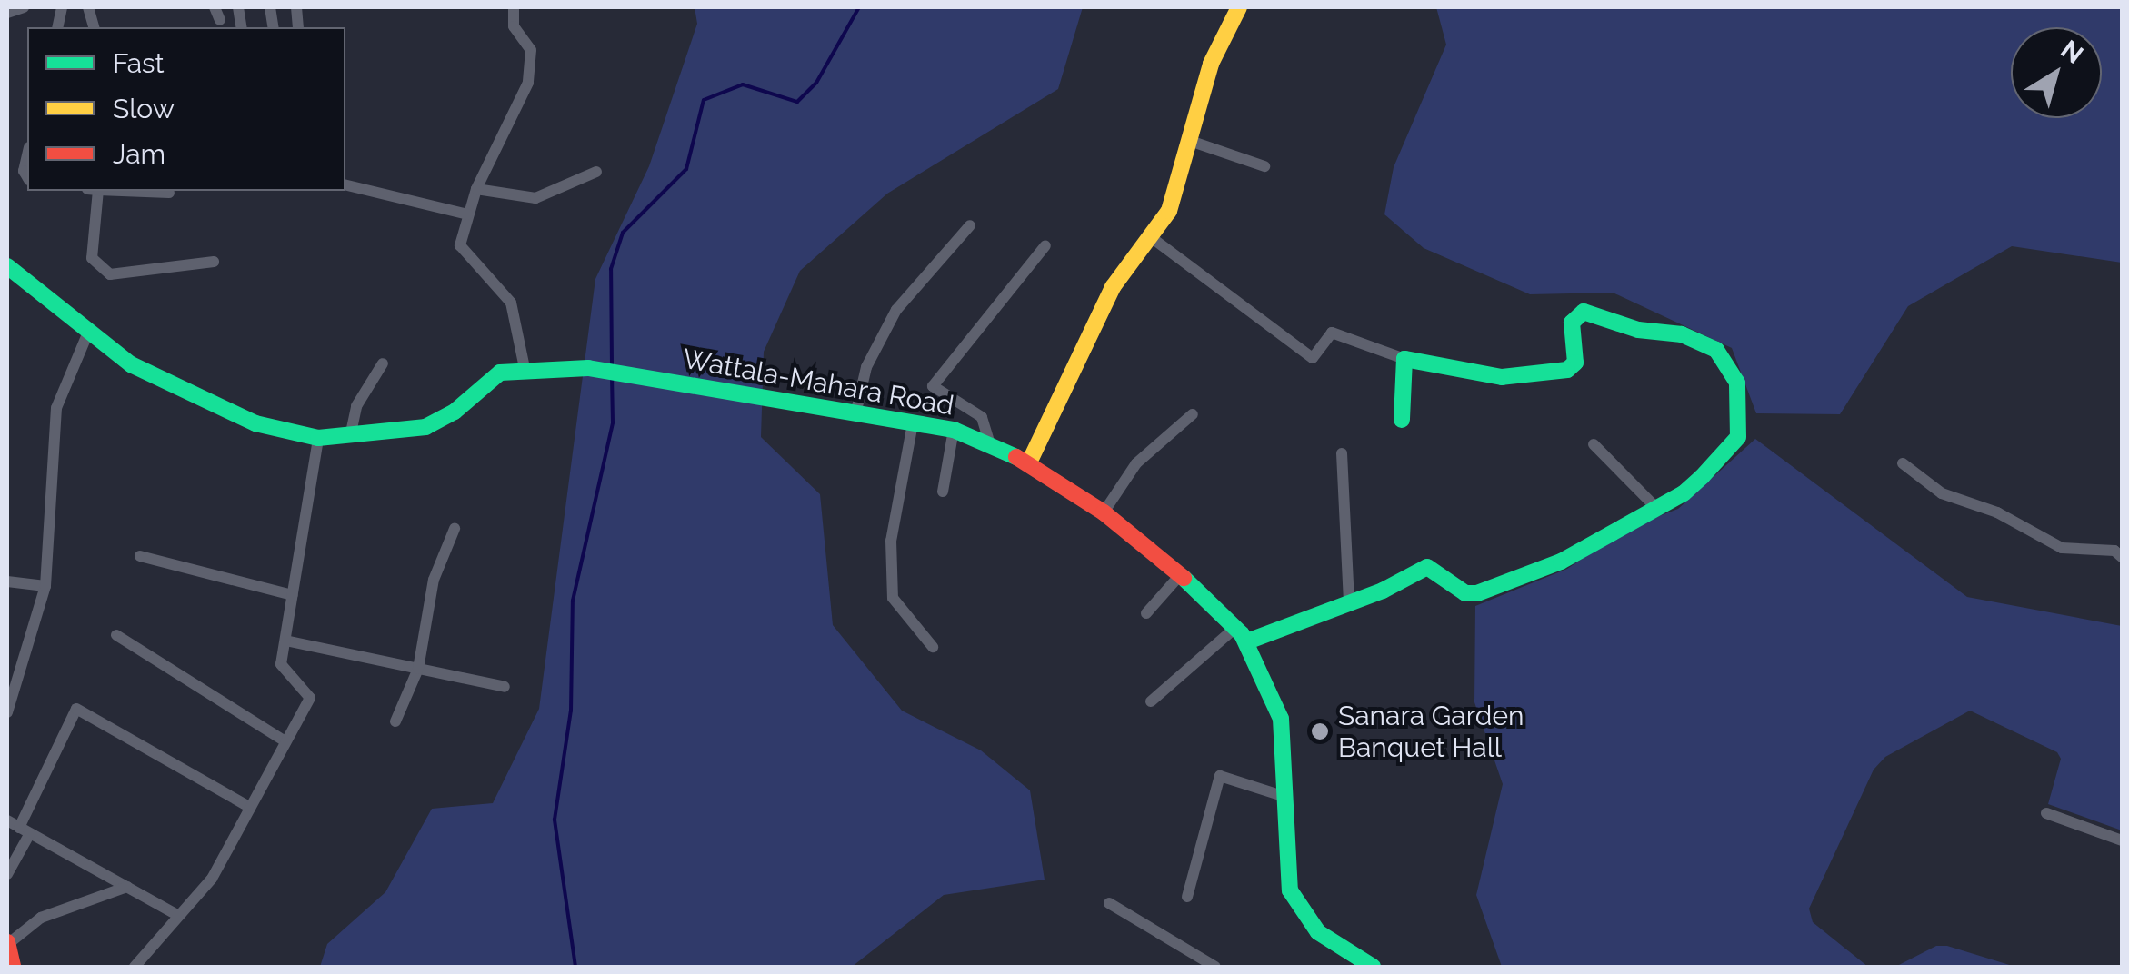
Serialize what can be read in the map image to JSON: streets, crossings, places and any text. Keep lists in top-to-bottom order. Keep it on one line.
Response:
{"streets":{"main road":["Wattala-Mahara Road"]},"places":["Sanara Garden Banquet Hall"],"legend":["Fast","Slow","Jam"],"north":"top right"}
